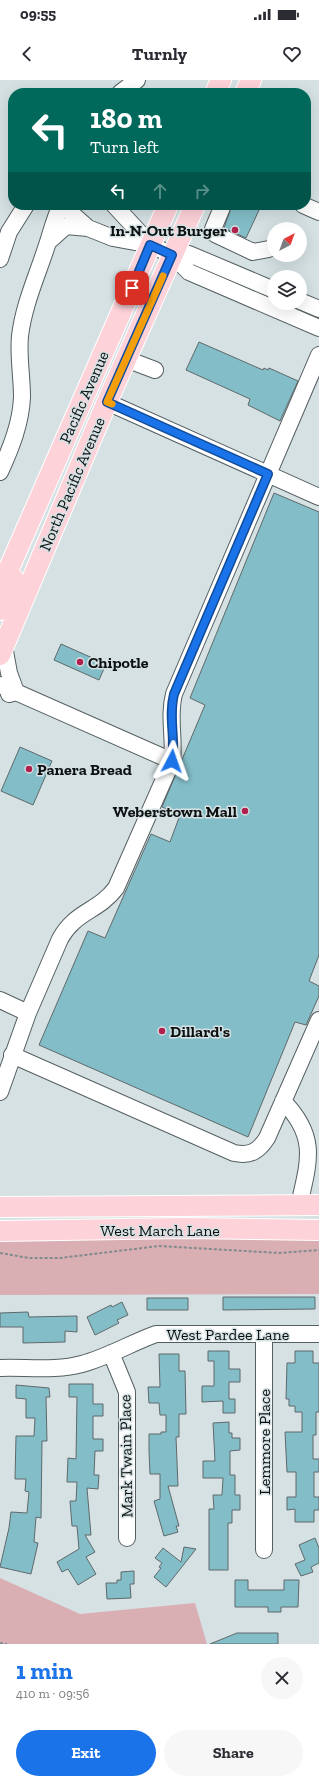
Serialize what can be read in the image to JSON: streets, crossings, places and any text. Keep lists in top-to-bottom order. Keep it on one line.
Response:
{"streets":{"main road":["Pacific Avenue","North Pacific Avenue","West March Lane"],"street":["West Pardee Lane","Lemmore Place","Mark Twain Place"]},"crossings":[["West Pardee Lane","Lemmore Place"],["West Pardee Lane","Mark Twain Place"]],"places":["In-N-Out Burger","Chipotle","Panera Bread","Weberstown Mall","Dillard's"],"north":"top right","page":{"status":"09:55","header":"Turnly","turn":["180 m","Turn left"],"heading":["1 min","410 m · 09:56"],"buttons":["Exit","Share"]}}
